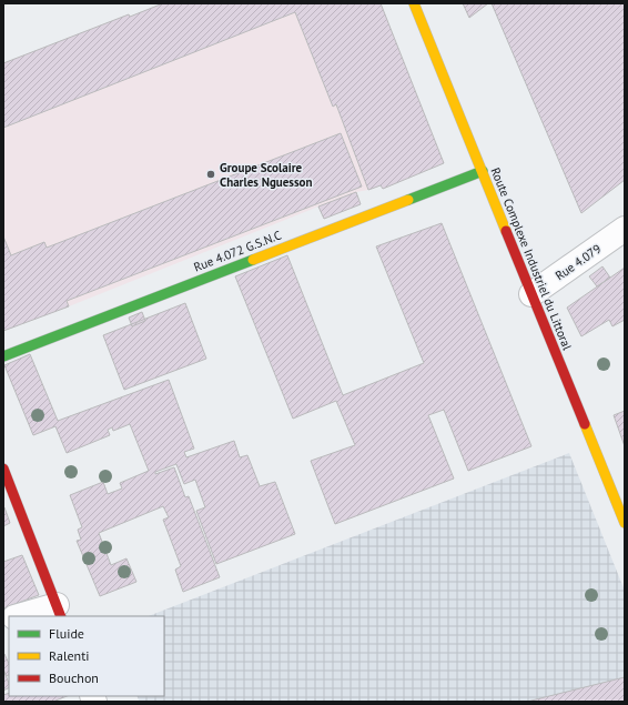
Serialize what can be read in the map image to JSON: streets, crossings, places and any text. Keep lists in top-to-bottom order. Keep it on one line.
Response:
{"streets":{"street":["Rue 4.072 G.S.N.C","Route Complexe Industriel du Littoral","Rue 4.079"]},"crossings":[["Rue 4.072 G.S.N.C","Route Complexe Industriel du Littoral"],["Route Complexe Industriel du Littoral","Rue 4.079"]],"places":["Groupe Scolaire Charles Nguesson"],"legend":["Fluide","Ralenti","Bouchon"]}
